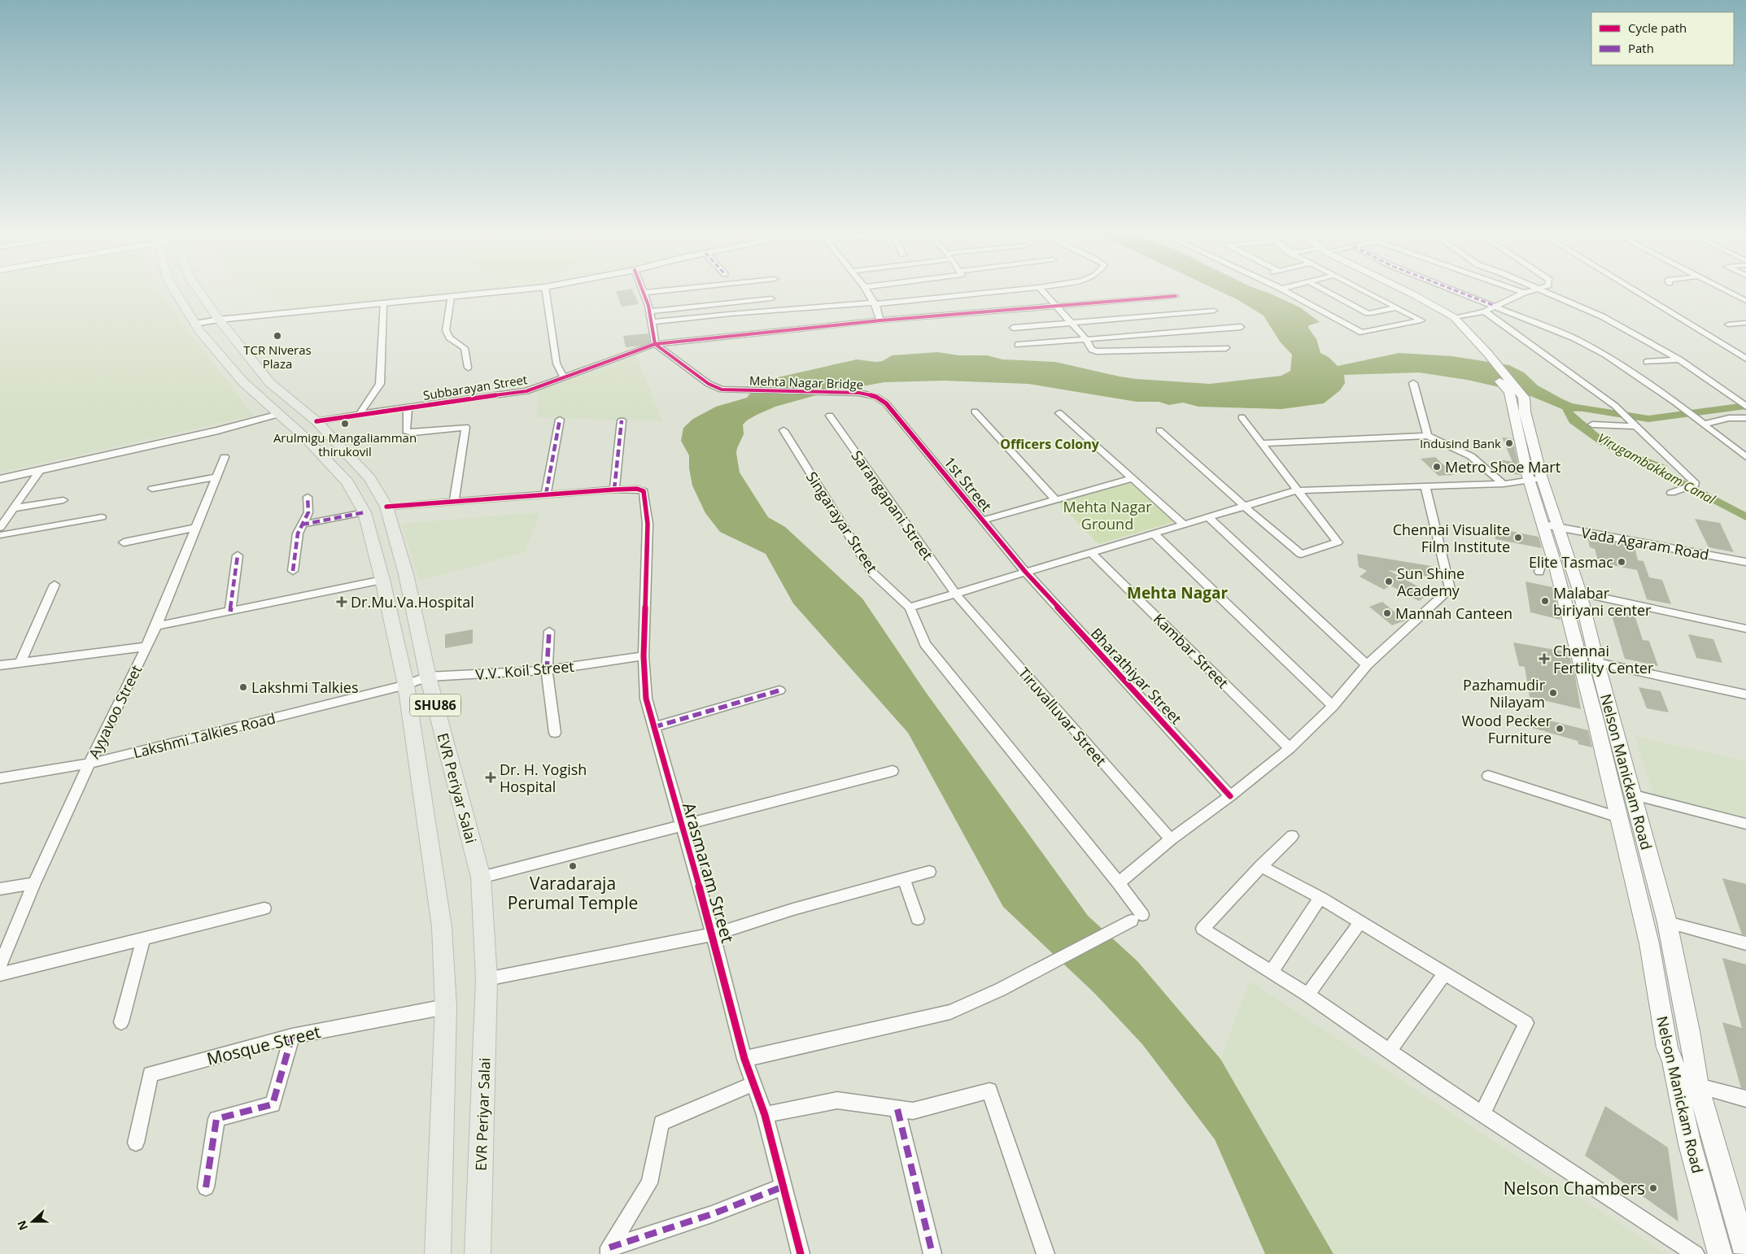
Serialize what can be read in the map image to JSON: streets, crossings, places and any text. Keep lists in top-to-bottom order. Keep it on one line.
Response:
{"streets":{"main road":["SHU86","Nelson Manickam Road","EVR Periyar Salai"],"street":["Mehta Nagar Bridge","Subbarayan Street","1st Street","Sarangapani Street","Singarayar Street","Vada Agaram Road","Kambar Street","V.V. Koil Street","Bharathiyar Street","Ayyavoo Street","Tiruvalluvar Street","Lakshmi Talkies Road","Arasmaram Street","Mosque Street"]},"crossings":[["Mehta Nagar Bridge","Subbarayan Street"],["Mehta Nagar Bridge","1st Street"],["Subbarayan Street","EVR Periyar Salai"],["1st Street","Bharathiyar Street"],["Sarangapani Street","Tiruvalluvar Street"],["Vada Agaram Road","Nelson Manickam Road"],["V.V. Koil Street","Lakshmi Talkies Road"],["V.V. Koil Street","EVR Periyar Salai"],["V.V. Koil Street","Arasmaram Street"],["Ayyavoo Street","Lakshmi Talkies Road"],["Lakshmi Talkies Road","EVR Periyar Salai"],["EVR Periyar Salai","Mosque Street"]],"districts":["Officers Colony","Mehta Nagar"],"water":["Virugambakkam Canal"],"parks":["Mehta Nagar Ground"],"places":{"other":["TCR Niveras Plaza","Arulmigu Mangaliamman thirukovil","Indusind Bank","Metro Shoe Mart","Chennai Visualite Film Institute","Elite Tasmac","Sun Shine Academy","Malabar biriyani center","Mannah Canteen","Lakshmi Talkies","Pazhamudir Nilayam","Wood Pecker Furniture","Varadaraja Perumal Temple","Nelson Chambers"],"health":["Dr.Mu.Va.Hospital","Chennai Fertility Center","Dr. H. Yogish Hospital"]},"legend":["Cycle path","Path"],"north":"left"}
